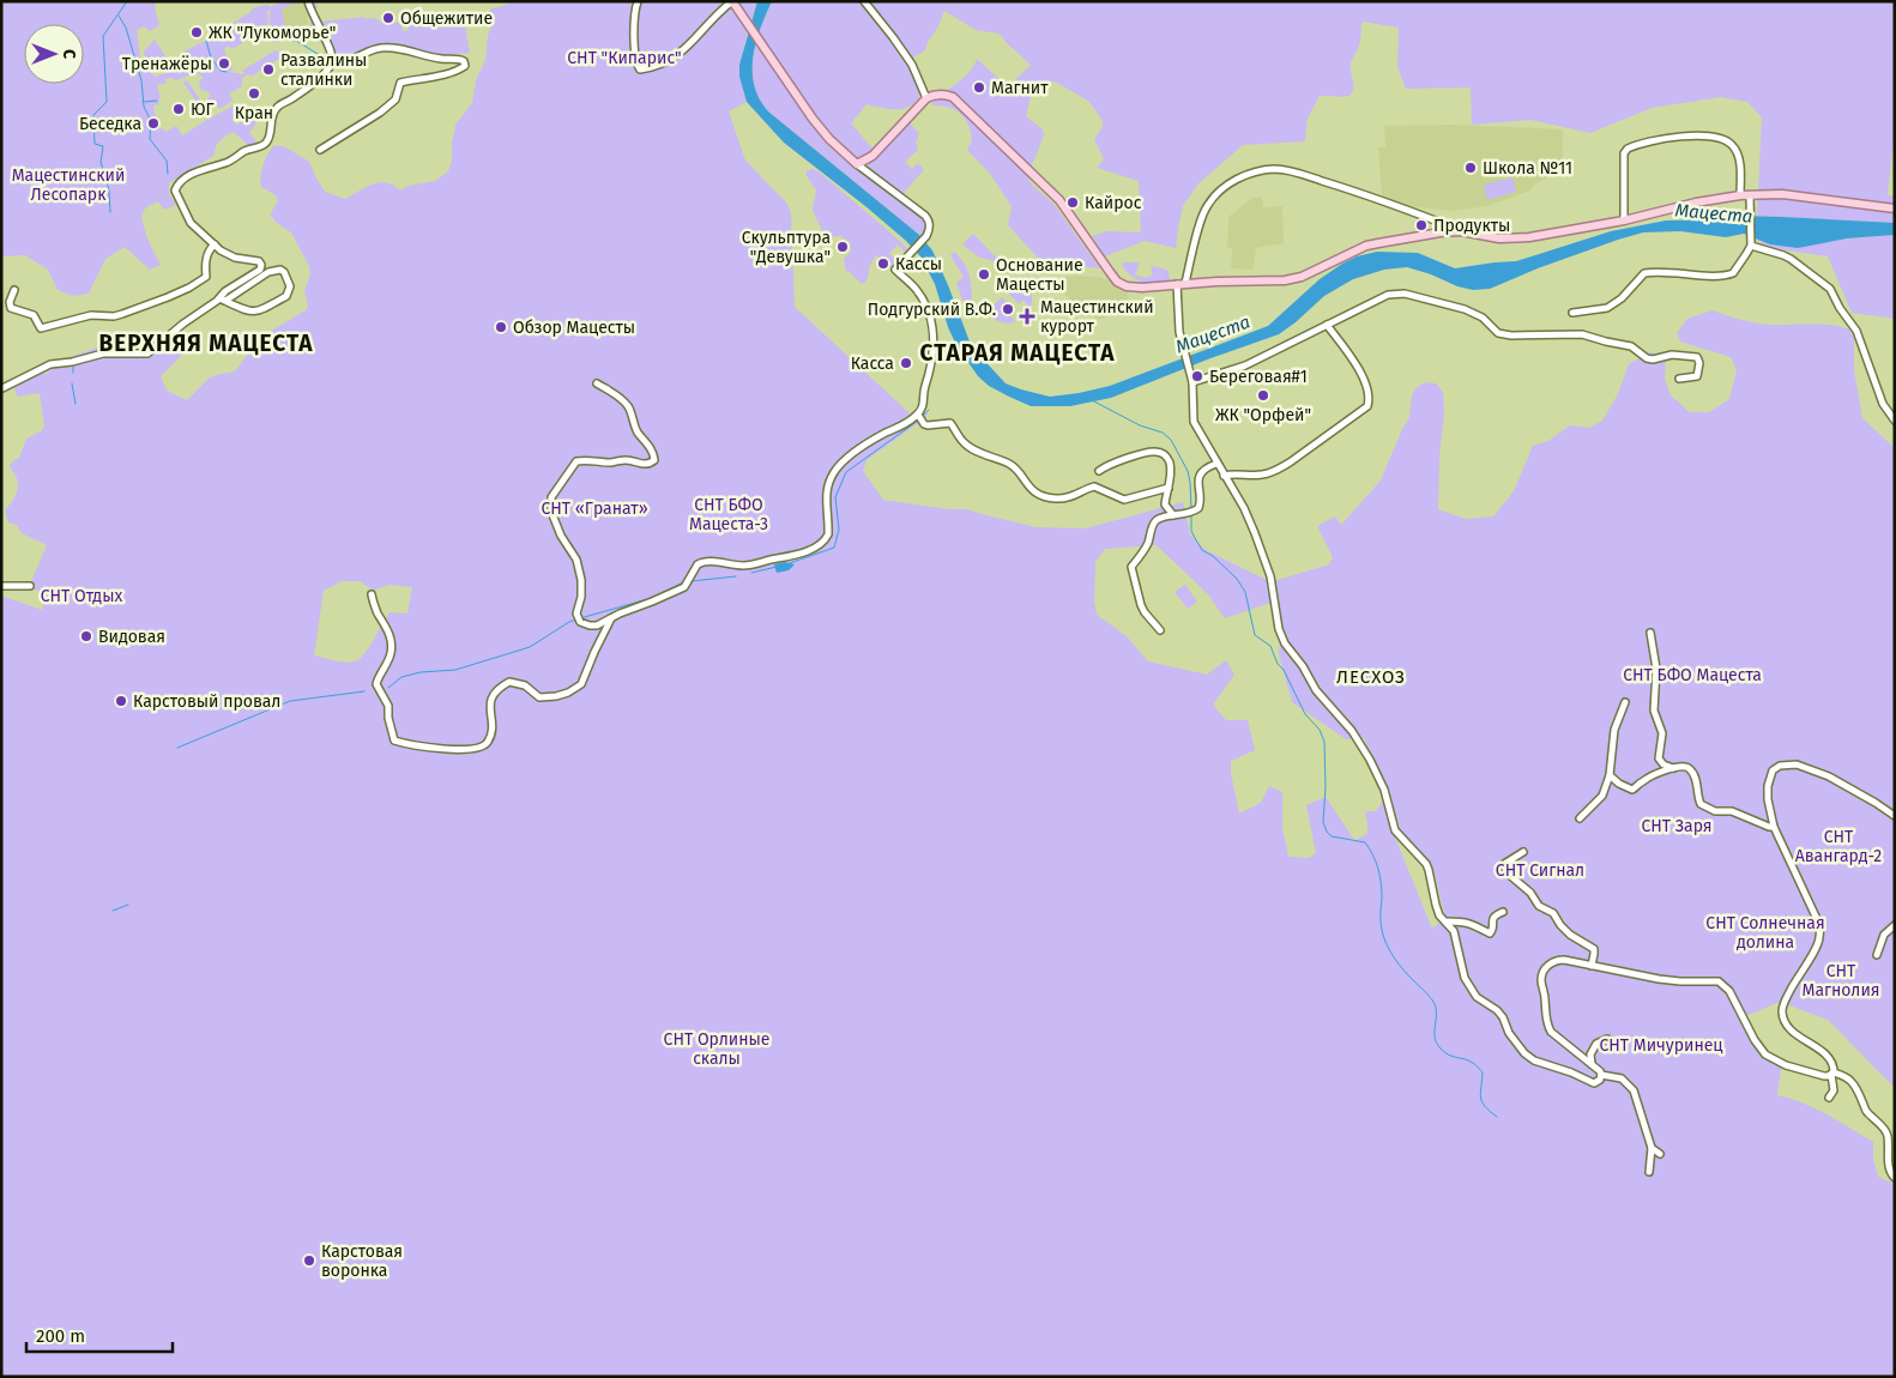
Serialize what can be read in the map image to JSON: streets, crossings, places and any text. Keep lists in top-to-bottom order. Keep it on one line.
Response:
{"districts":["ВЕРХНЯЯ МАЦЕСТА","СТАРАЯ МАЦЕСТА","ЛЕСХОЗ"],"water":["Мацеста"],"parks":["СНТ \"Кипарис\"","Мацестинский Лесопарк","СНТ БФО Мацеста-3","СНТ «Гранат»","СНТ Отдых","СНТ БФО Мацеста","СНТ Заря","СНТ Авангард-2","СНТ Сигнал","СНТ Солнечная долина","СНТ Магнолия","СНТ Орлиные скалы","СНТ Мичуринец"],"places":{"other":["Общежитие","ЖК \"Лукоморье\"","Тренажёры","Развалины сталинки","Магнит","Кран","ЮГ","Беседка","Школа №11","Кайрос","Продукты","Скульптура \"Девушка\"","Кассы","Основание Мацесты","Подгурский В.Ф.","Обзор Мацесты","Касса","Береговая#1","ЖК \"Орфей\"","Видовая","Карстовый провал","Карстовая воронка"],"health":["Мацестинский курорт"]},"scale_bar":"200 m","north":"right"}
